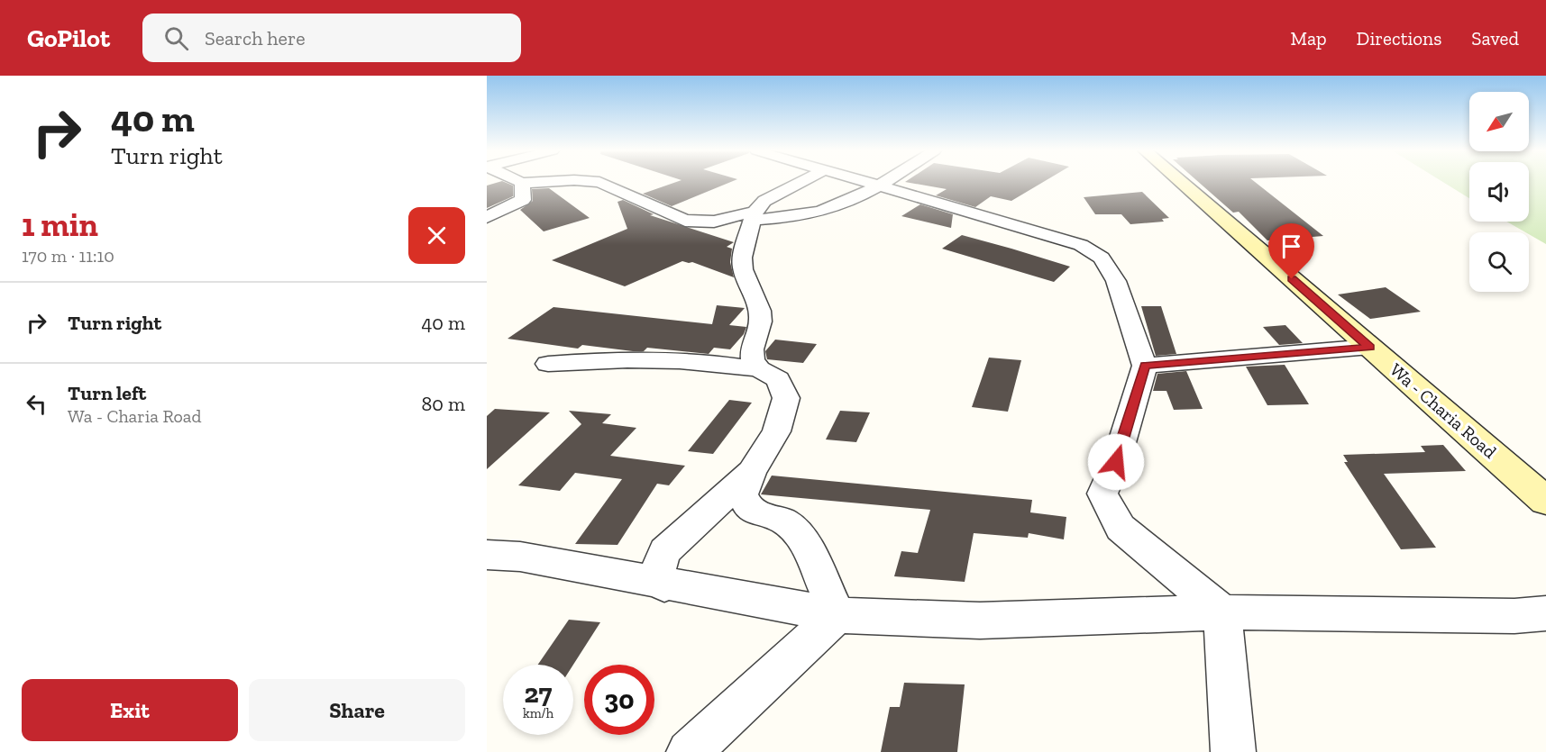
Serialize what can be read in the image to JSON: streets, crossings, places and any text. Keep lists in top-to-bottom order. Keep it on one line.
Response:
{"streets":{"street":["Wa - Charia Road"]},"north":"bottom left","page":{"header":"GoPilot","search":"Search here","nav":["Map","Directions","Saved"],"turn":["40 m","Turn right"],"heading":["1 min","170 m · 11:10"],"list":[{"name":"Turn right","value":"40 m"},{"name":"Turn left","note":"Wa - Charia Road","value":"80 m"}],"speed":"27 km/h","limit":"30","buttons":["Exit","Share"]}}
